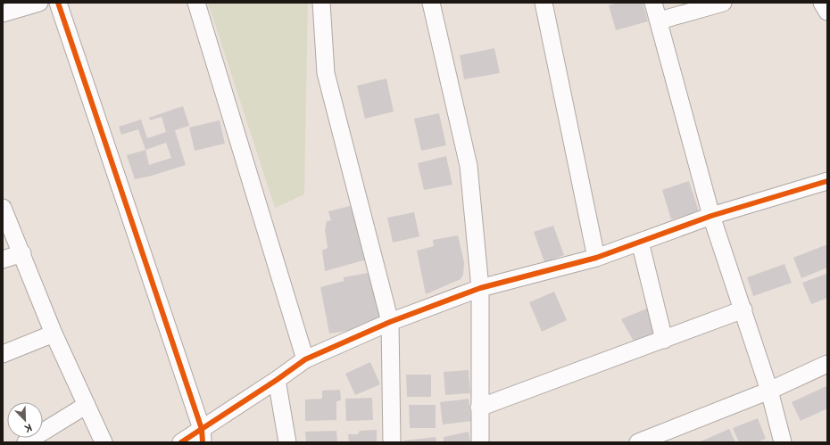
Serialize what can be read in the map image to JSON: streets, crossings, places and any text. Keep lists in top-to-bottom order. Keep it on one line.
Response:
{"north":"bottom right"}
